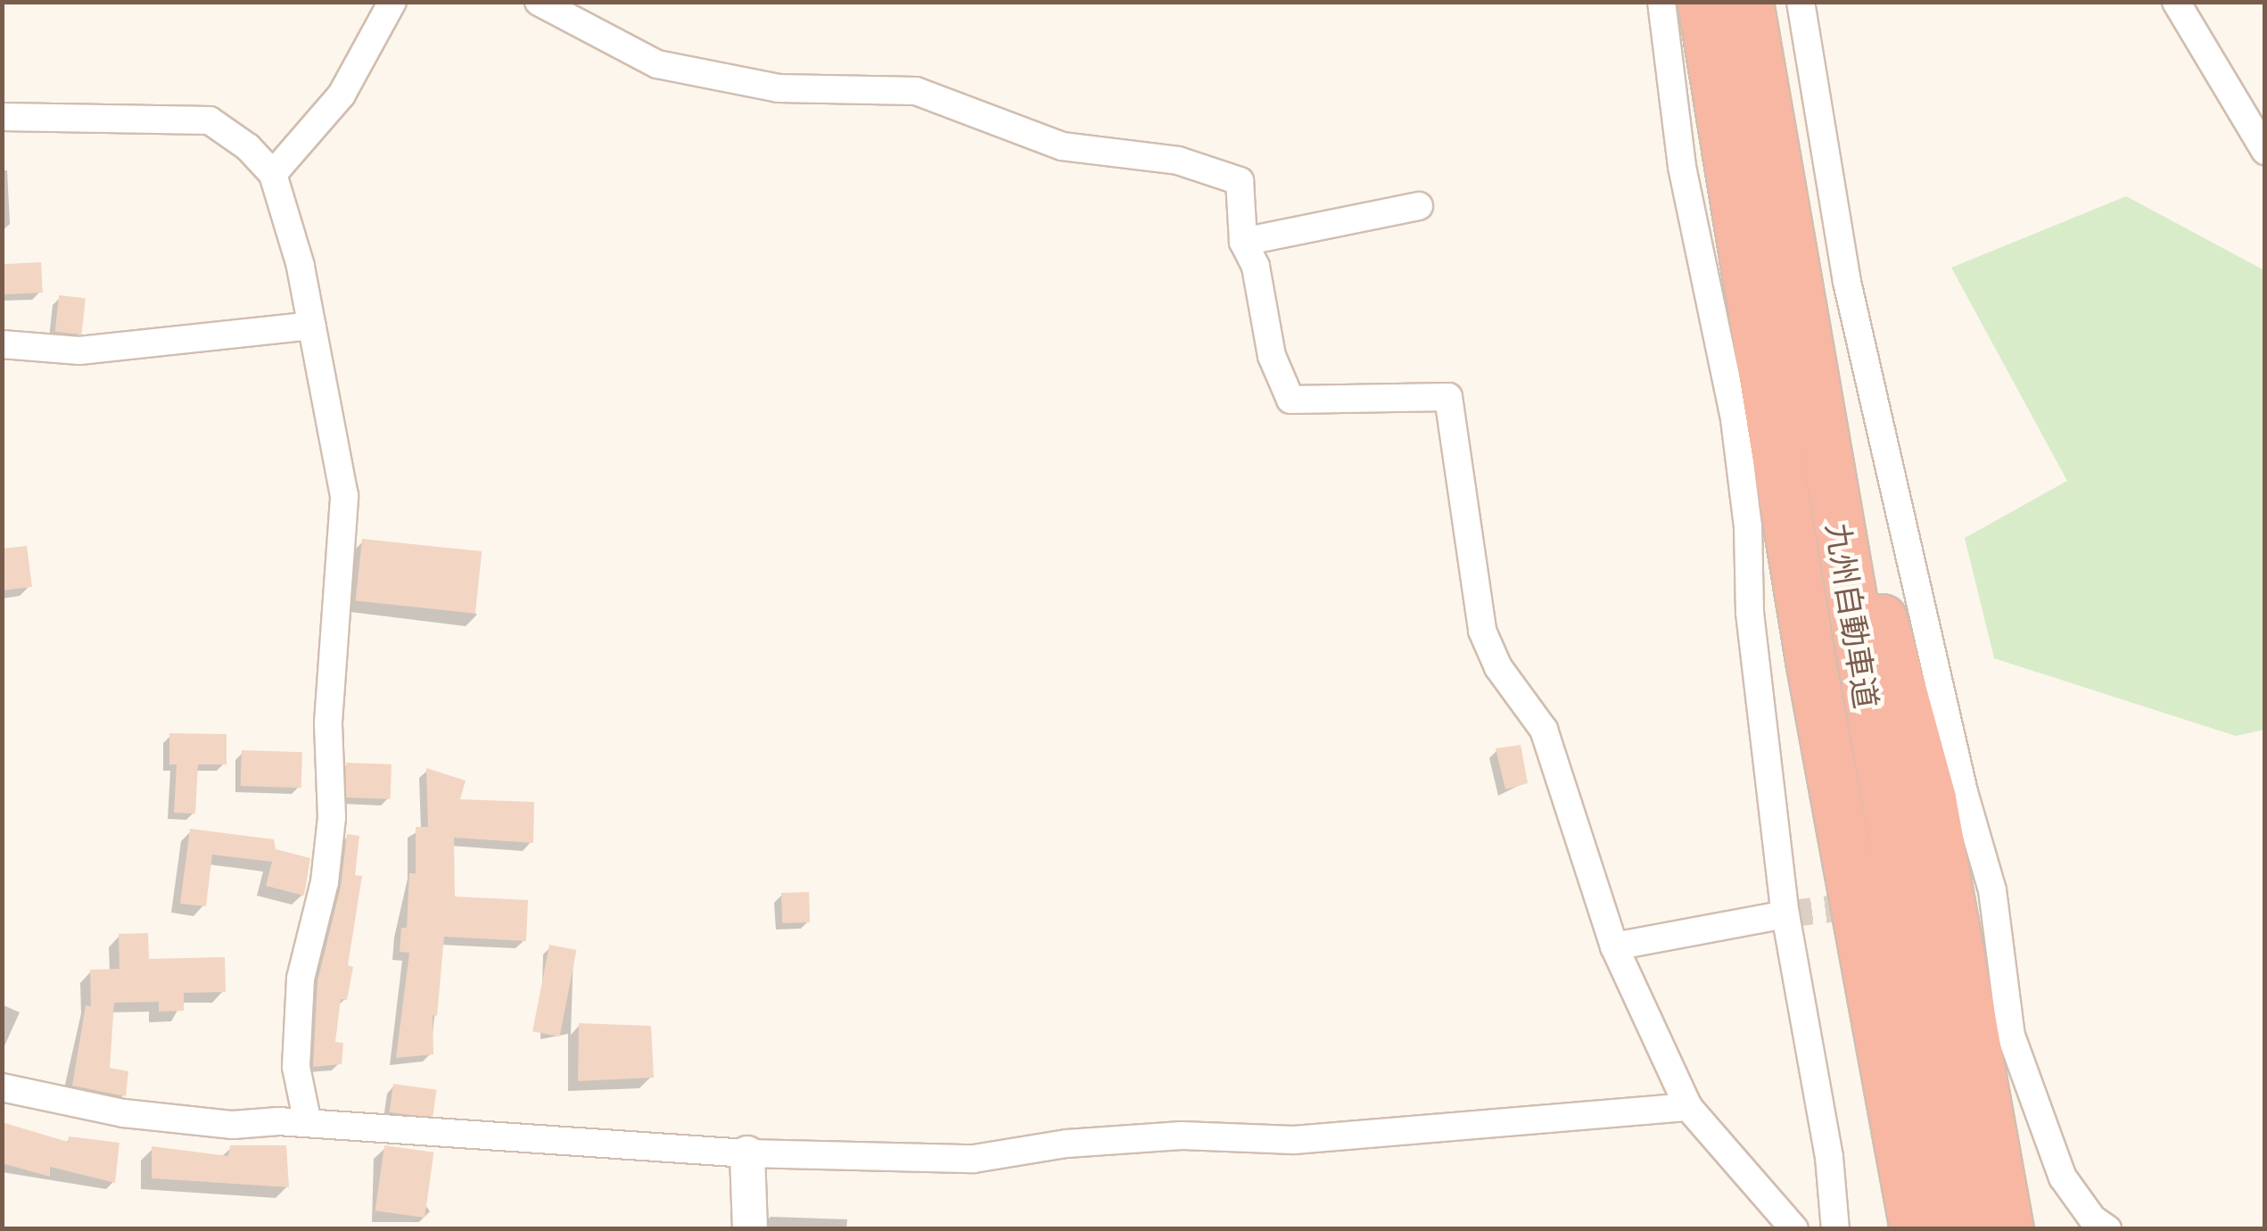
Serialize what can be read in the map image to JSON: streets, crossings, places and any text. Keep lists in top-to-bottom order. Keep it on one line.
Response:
{"streets":{"highway":["九州自動車道"]}}
